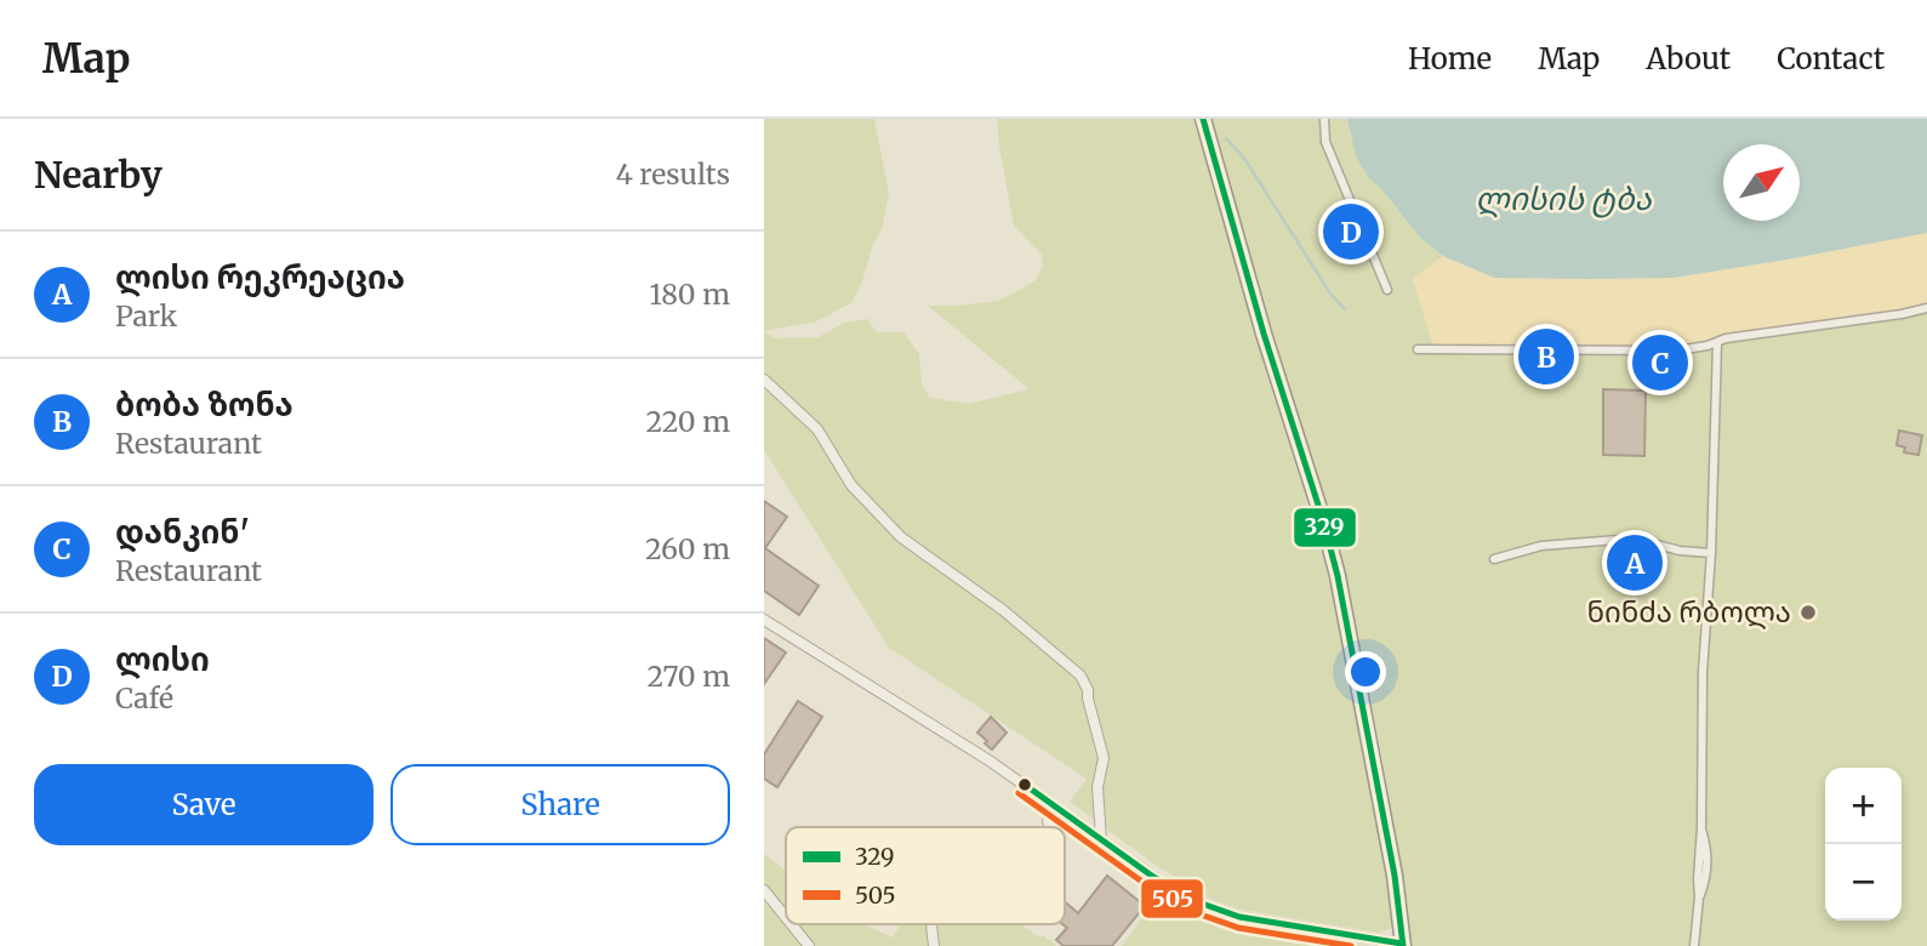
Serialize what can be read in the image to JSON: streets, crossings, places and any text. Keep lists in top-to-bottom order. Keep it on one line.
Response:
{"water":["ლისის ტბა"],"places":["ნინძა რბოლა"],"lines":["transit line 329","transit line 505"],"legend":["329","505"],"north":"top right","page":{"header":"Map","nav":["Home","Map","About","Contact"],"heading":["Nearby","4 results"],"pins":["D","B","C","A"],"list":[{"mark":"A","name":"ლისი რეკრეაცია","note":"Park","value":"180 m"},{"mark":"B","name":"ბობა ზონა","note":"Restaurant","value":"220 m"},{"mark":"C","name":"დანკინ'","note":"Restaurant","value":"260 m"},{"mark":"D","name":"ლისი","note":"Café","value":"270 m"}],"buttons":["Save","Share"],"map_buttons":["+","−"]}}
